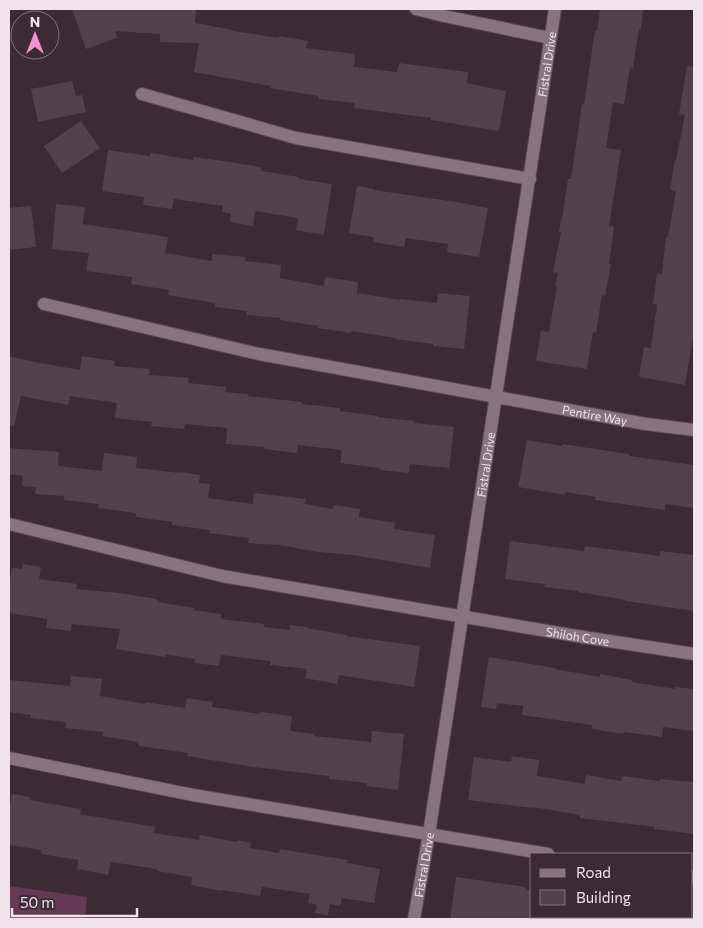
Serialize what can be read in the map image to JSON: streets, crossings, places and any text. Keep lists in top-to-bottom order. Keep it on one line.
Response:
{"streets":{"street":["Fistral Drive","Pentire Way","Shiloh Cove"]},"crossings":[["Fistral Drive","Pentire Way"],["Fistral Drive","Shiloh Cove"]],"legend":["Road","Building"],"scale_bar":"50 m","north":"top"}
